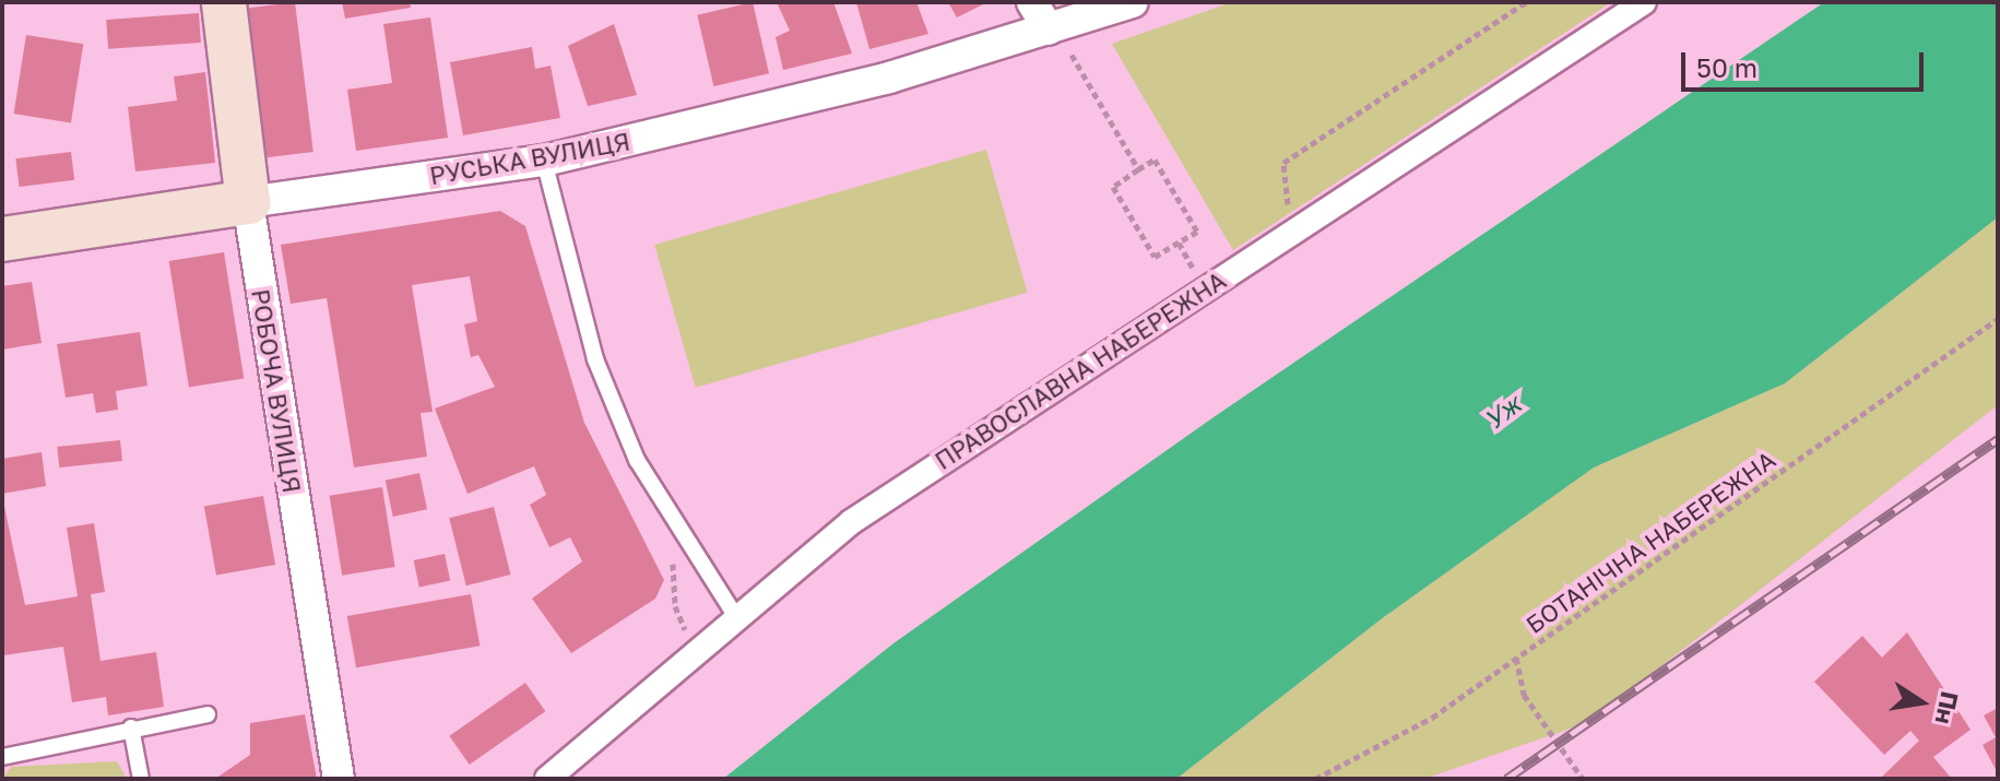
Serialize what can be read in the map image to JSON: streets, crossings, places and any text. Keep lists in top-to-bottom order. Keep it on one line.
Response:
{"streets":{"main road":["РУСЬКА ВУЛИЦЯ","РОБОЧА ВУЛИЦЯ"],"street":["ПРАВОСЛАВНА НАБЕРЕЖНА"],"path":["БОТАНІЧНА НАБЕРЕЖНА"]},"crossings":[["РУСЬКА ВУЛИЦЯ","РОБОЧА ВУЛИЦЯ"]],"water":["Уж"],"scale_bar":"50 m","north":"right"}
